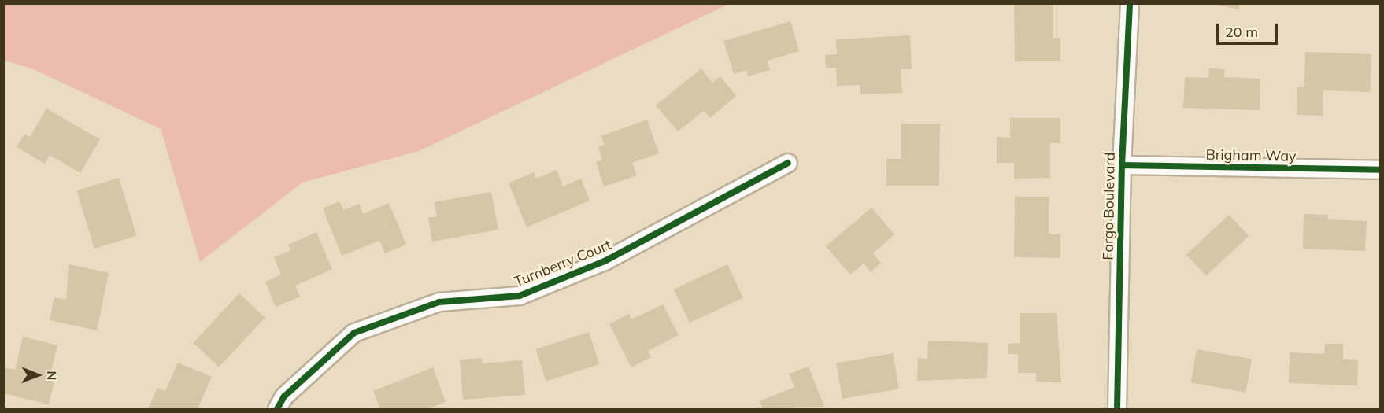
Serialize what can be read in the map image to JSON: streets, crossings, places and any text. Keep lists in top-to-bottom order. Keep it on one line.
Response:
{"streets":{"street":["Brigham Way","Fargo Boulevard","Turnberry Court"]},"crossings":[["Brigham Way","Fargo Boulevard"]],"scale_bar":"20 m","north":"right"}
